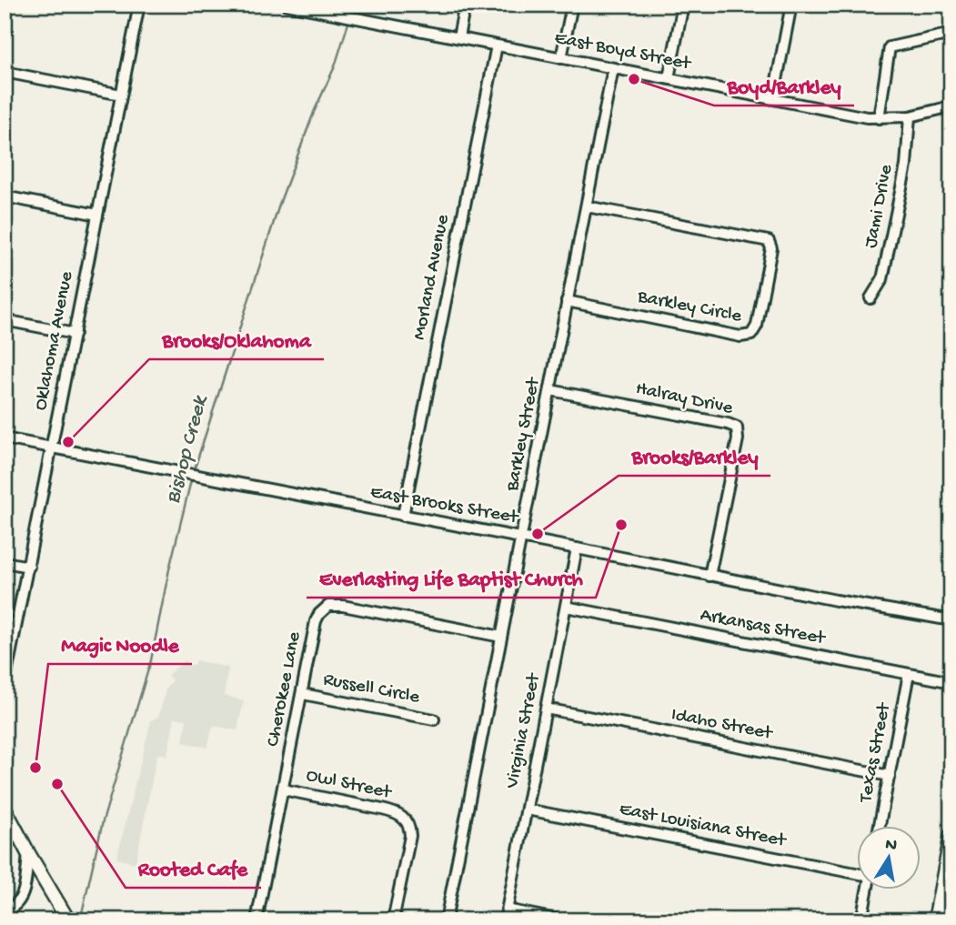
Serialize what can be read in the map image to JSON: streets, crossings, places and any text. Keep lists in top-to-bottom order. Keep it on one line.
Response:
{"streets":{"street":["East Boyd Street","Jami Drive","Morland Avenue","Barkley Circle","Oklahoma Avenue","Halray Drive","Barkley Street","East Brooks Street","Arkansas Street","Cherokee Lane","Russell Circle","Idaho Street","Virginia Street","Texas Street","Owl Street","East Louisiana Street"]},"crossings":[["East Boyd Street","Jami Drive"],["East Boyd Street","Morland Avenue"],["East Boyd Street","Barkley Street"],["Morland Avenue","East Brooks Street"],["Barkley Circle","Barkley Street"],["Oklahoma Avenue","East Brooks Street"],["Halray Drive","Barkley Street"],["Halray Drive","East Brooks Street"],["Barkley Street","East Brooks Street"],["Barkley Street","Cherokee Lane"],["East Brooks Street","Virginia Street"],["Arkansas Street","Virginia Street"],["Arkansas Street","Texas Street"],["Cherokee Lane","Russell Circle"],["Cherokee Lane","Owl Street"],["Idaho Street","Virginia Street"],["Idaho Street","Texas Street"],["Virginia Street","East Louisiana Street"]],"water":["Bishop Creek"],"places":["Boyd/Barkley","Brooks/Oklahoma","Everlasting Life Baptist Church","Brooks/Barkley","Magic Noodle","Rooted Cafe"],"north":"top"}
